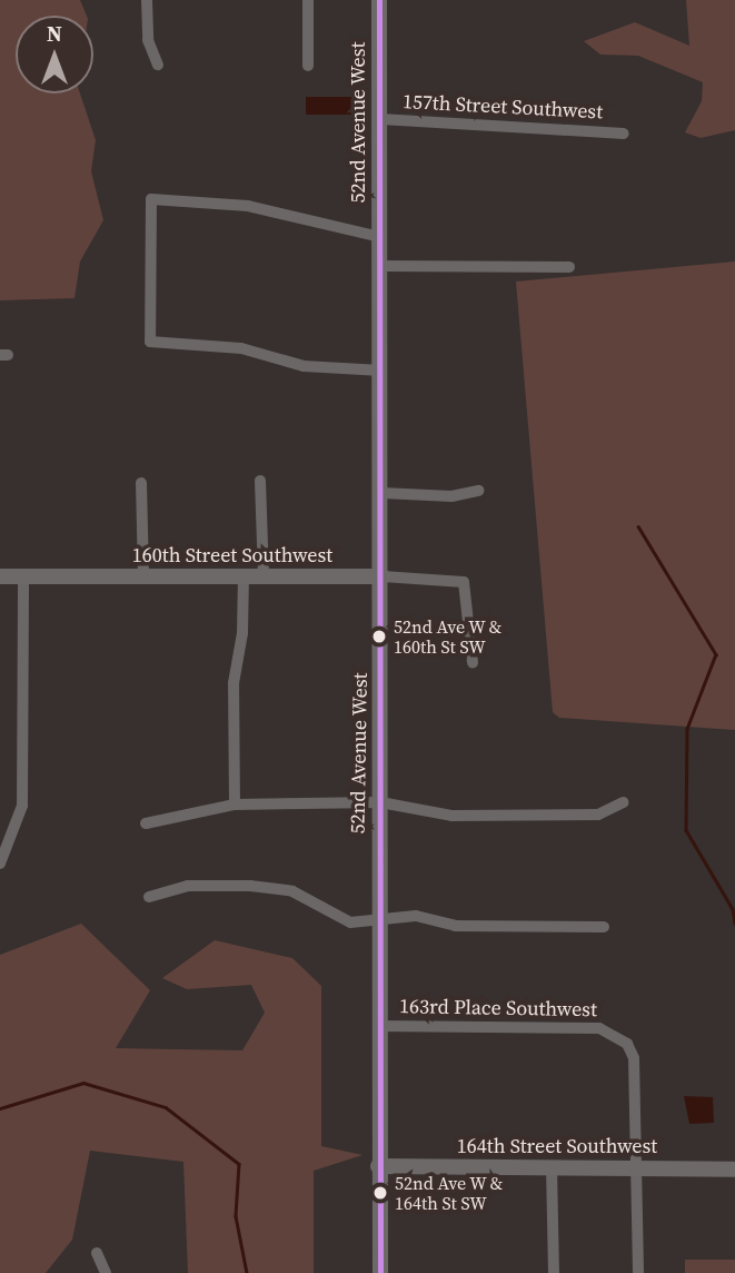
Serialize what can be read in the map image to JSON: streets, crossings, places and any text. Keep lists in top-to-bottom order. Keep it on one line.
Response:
{"streets":{"street":["157th Street Southwest","52nd Avenue West","160th Street Southwest","163rd Place Southwest","164th Street Southwest"]},"crossings":[["157th Street Southwest","52nd Avenue West"],["52nd Avenue West","160th Street Southwest"],["52nd Avenue West","163rd Place Southwest"],["52nd Avenue West","164th Street Southwest"],["163rd Place Southwest","164th Street Southwest"]],"places":["52nd Ave W & 160th St SW","52nd Ave W & 164th St SW"],"north":"top"}
